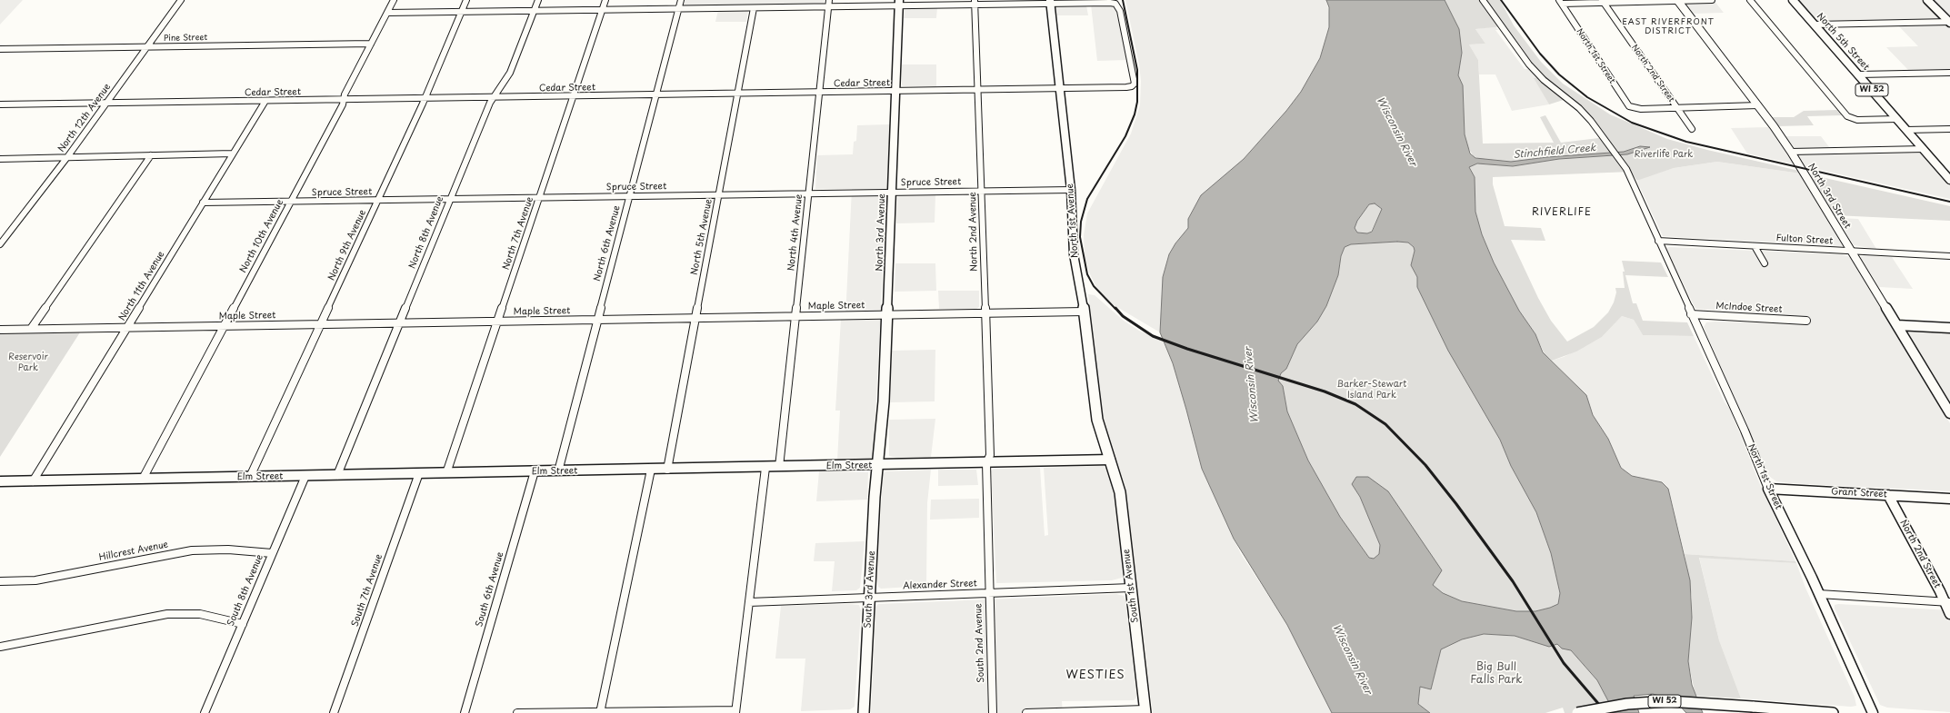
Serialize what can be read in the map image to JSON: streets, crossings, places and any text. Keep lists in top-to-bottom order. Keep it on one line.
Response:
{"streets":{"main road":["North 5th Street","WI 52","North 1st Avenue","North 3rd Avenue","South 1st Avenue","South 3rd Avenue"],"street":["Pine Street","North 1st Street","North 2nd Street","Cedar Street","North 12th Avenue","Spruce Street","North 3rd Street","North 2nd Avenue","North 8th Avenue","North 4th Avenue","North 7th Avenue","North 10th Avenue","North 5th Avenue","Fulton Street","North 6th Avenue","North 9th Avenue","North 11th Avenue","Maple Street","McIndoe Street","Elm Street","Grant Street","Hillcrest Avenue","Alexander Street","South 6th Avenue","South 8th Avenue","South 7th Avenue","South 2nd Avenue"]},"crossings":[["Pine Street","North 12th Avenue"],["Pine Street","North 10th Avenue"],["North 1st Street","North 2nd Street"],["North 1st Street","Fulton Street"],["North 1st Street","McIndoe Street"],["North 1st Street","Grant Street"],["North 2nd Street","Grant Street"],["Cedar Street","North 12th Avenue"],["Cedar Street","North 1st Avenue"],["Cedar Street","North 2nd Avenue"],["Cedar Street","North 8th Avenue"],["Cedar Street","North 4th Avenue"],["Cedar Street","North 3rd Avenue"],["Cedar Street","North 7th Avenue"],["Cedar Street","North 10th Avenue"],["Cedar Street","North 5th Avenue"],["Cedar Street","North 6th Avenue"],["Cedar Street","North 9th Avenue"],["Cedar Street","North 11th Avenue"],["Spruce Street","North 1st Avenue"],["Spruce Street","North 2nd Avenue"],["Spruce Street","North 8th Avenue"],["Spruce Street","North 4th Avenue"],["Spruce Street","North 3rd Avenue"],["Spruce Street","North 7th Avenue"],["Spruce Street","North 10th Avenue"],["Spruce Street","North 5th Avenue"],["Spruce Street","North 6th Avenue"],["Spruce Street","North 9th Avenue"],["Spruce Street","North 11th Avenue"],["North 3rd Street","Fulton Street"],["North 1st Avenue","Maple Street"],["North 1st Avenue","Elm Street"],["North 1st Avenue","South 1st Avenue"],["North 2nd Avenue","Maple Street"],["North 2nd Avenue","Elm Street"],["North 2nd Avenue","South 2nd Avenue"],["North 8th Avenue","Maple Street"],["North 8th Avenue","Elm Street"],["North 4th Avenue","Maple Street"],["North 4th Avenue","Elm Street"],["North 3rd Avenue","Maple Street"],["North 3rd Avenue","Elm Street"],["North 3rd Avenue","South 3rd Avenue"],["North 7th Avenue","Maple Street"],["North 7th Avenue","Elm Street"],["North 10th Avenue","Maple Street"],["North 10th Avenue","Elm Street"],["North 5th Avenue","Maple Street"],["North 5th Avenue","Elm Street"],["North 6th Avenue","Maple Street"],["North 6th Avenue","Elm Street"],["North 9th Avenue","Maple Street"],["North 9th Avenue","Elm Street"],["North 11th Avenue","Maple Street"],["North 11th Avenue","Elm Street"],["Elm Street","South 1st Avenue"],["Elm Street","South 6th Avenue"],["Elm Street","South 3rd Avenue"],["Elm Street","South 8th Avenue"],["Elm Street","South 7th Avenue"],["Elm Street","South 2nd Avenue"],["Hillcrest Avenue","South 8th Avenue"],["Alexander Street","South 1st Avenue"],["Alexander Street","South 3rd Avenue"],["Alexander Street","South 2nd Avenue"]],"districts":["EAST RIVERFRONT DISTRICT","RIVERLIFE","WESTIES"],"water":["Wisconsin River","Stinchfield Creek"],"parks":["Riverlife Park","Reservoir Park","Barker-Stewart Island Park","Big Bull Falls Park"]}
